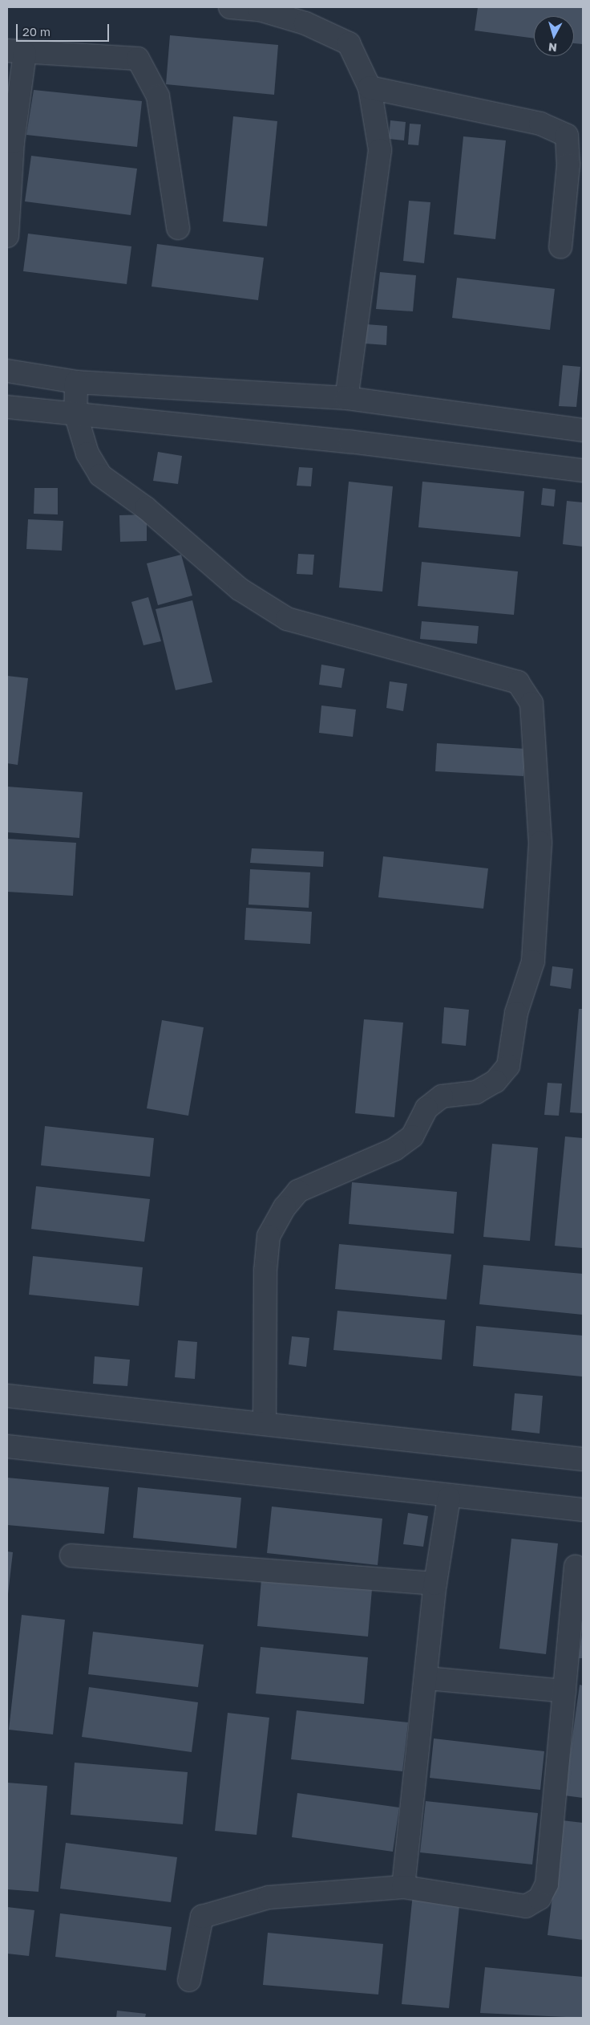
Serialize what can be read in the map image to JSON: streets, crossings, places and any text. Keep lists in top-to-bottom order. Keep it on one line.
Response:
{"scale_bar":"20 m","north":"bottom"}
